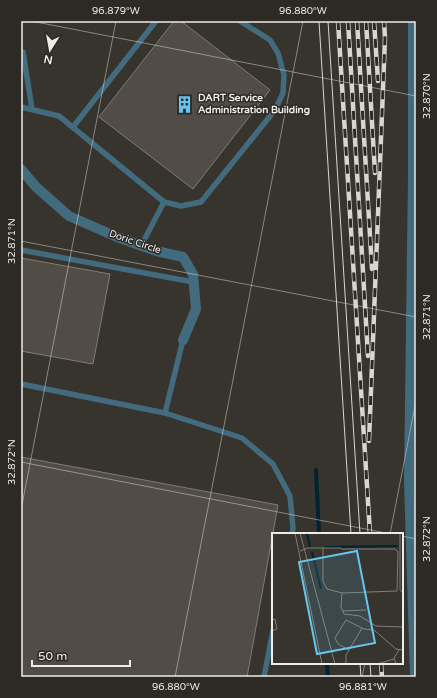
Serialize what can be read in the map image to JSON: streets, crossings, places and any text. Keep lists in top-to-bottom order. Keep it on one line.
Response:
{"streets":{"street":["Doric Circle"]},"places":{"building":["DART Service Administration Building"]},"scale_bar":"50 m","north":"bottom","coordinates":["96.879°W","96.880°W","32.870°N","32.871°N","32.872°N","96.881°W"]}
